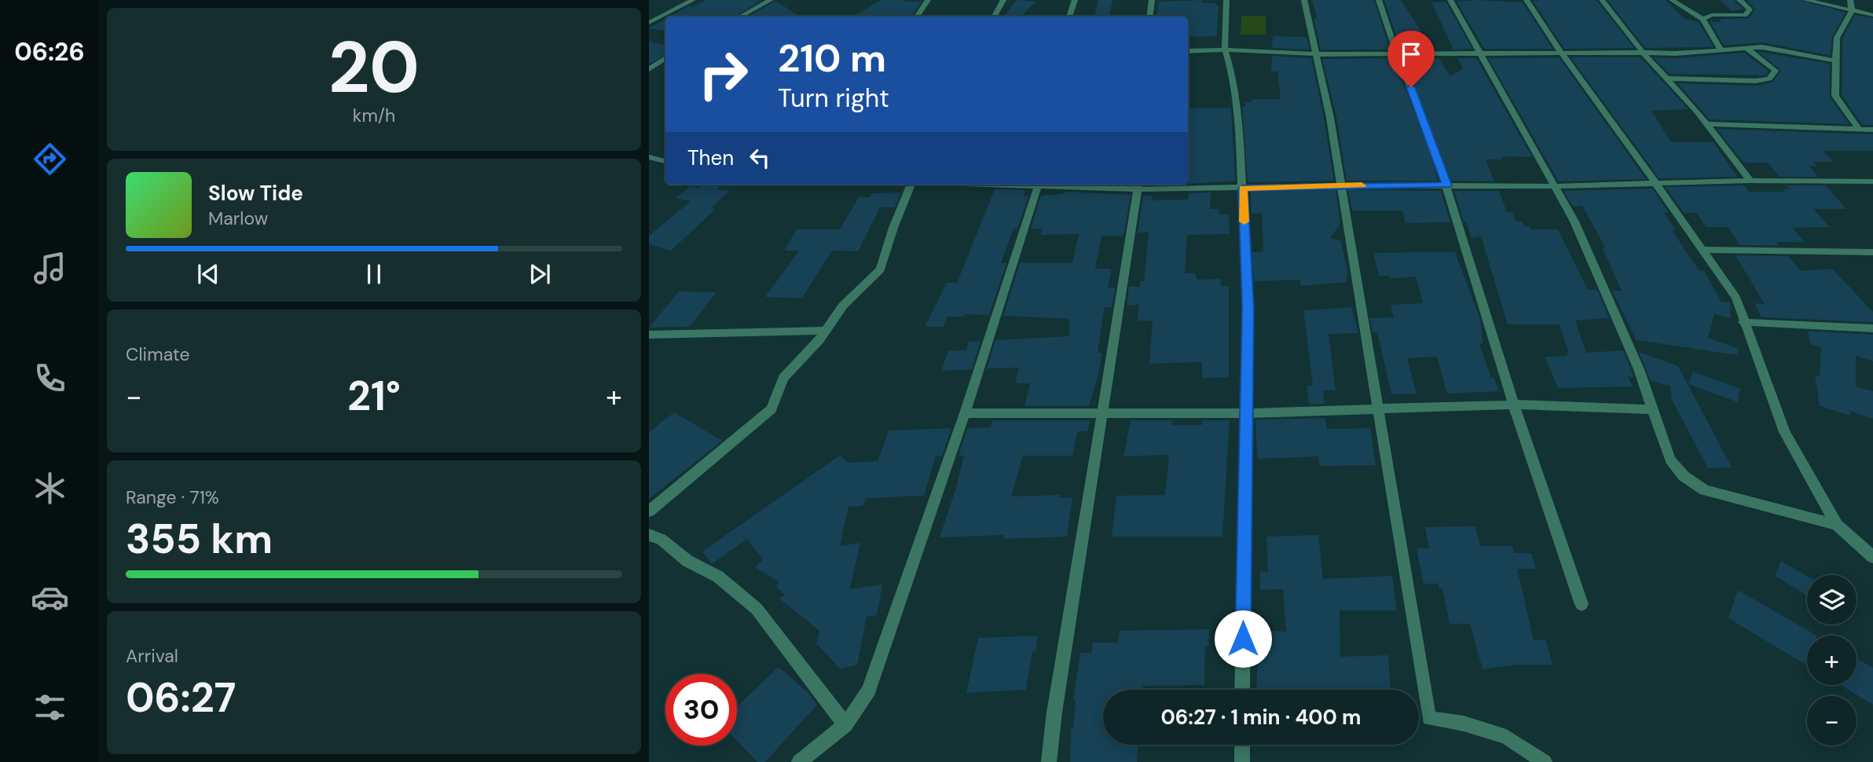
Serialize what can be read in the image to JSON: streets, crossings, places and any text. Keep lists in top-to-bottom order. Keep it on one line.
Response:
{"page":{"tabs":"06:26","tile":[["20","km/h"],"Climate",["Range · 71%","355 km"],["Arrival","06:27"]],"turn":["210 m","Turn right"],"then":"Then","song":["Slow Tide","Marlow"],"heat":["−","21°","+"],"map_buttons":["+","−"],"limit":"30","trip":"06:27 · 1 min · 400 m"}}
